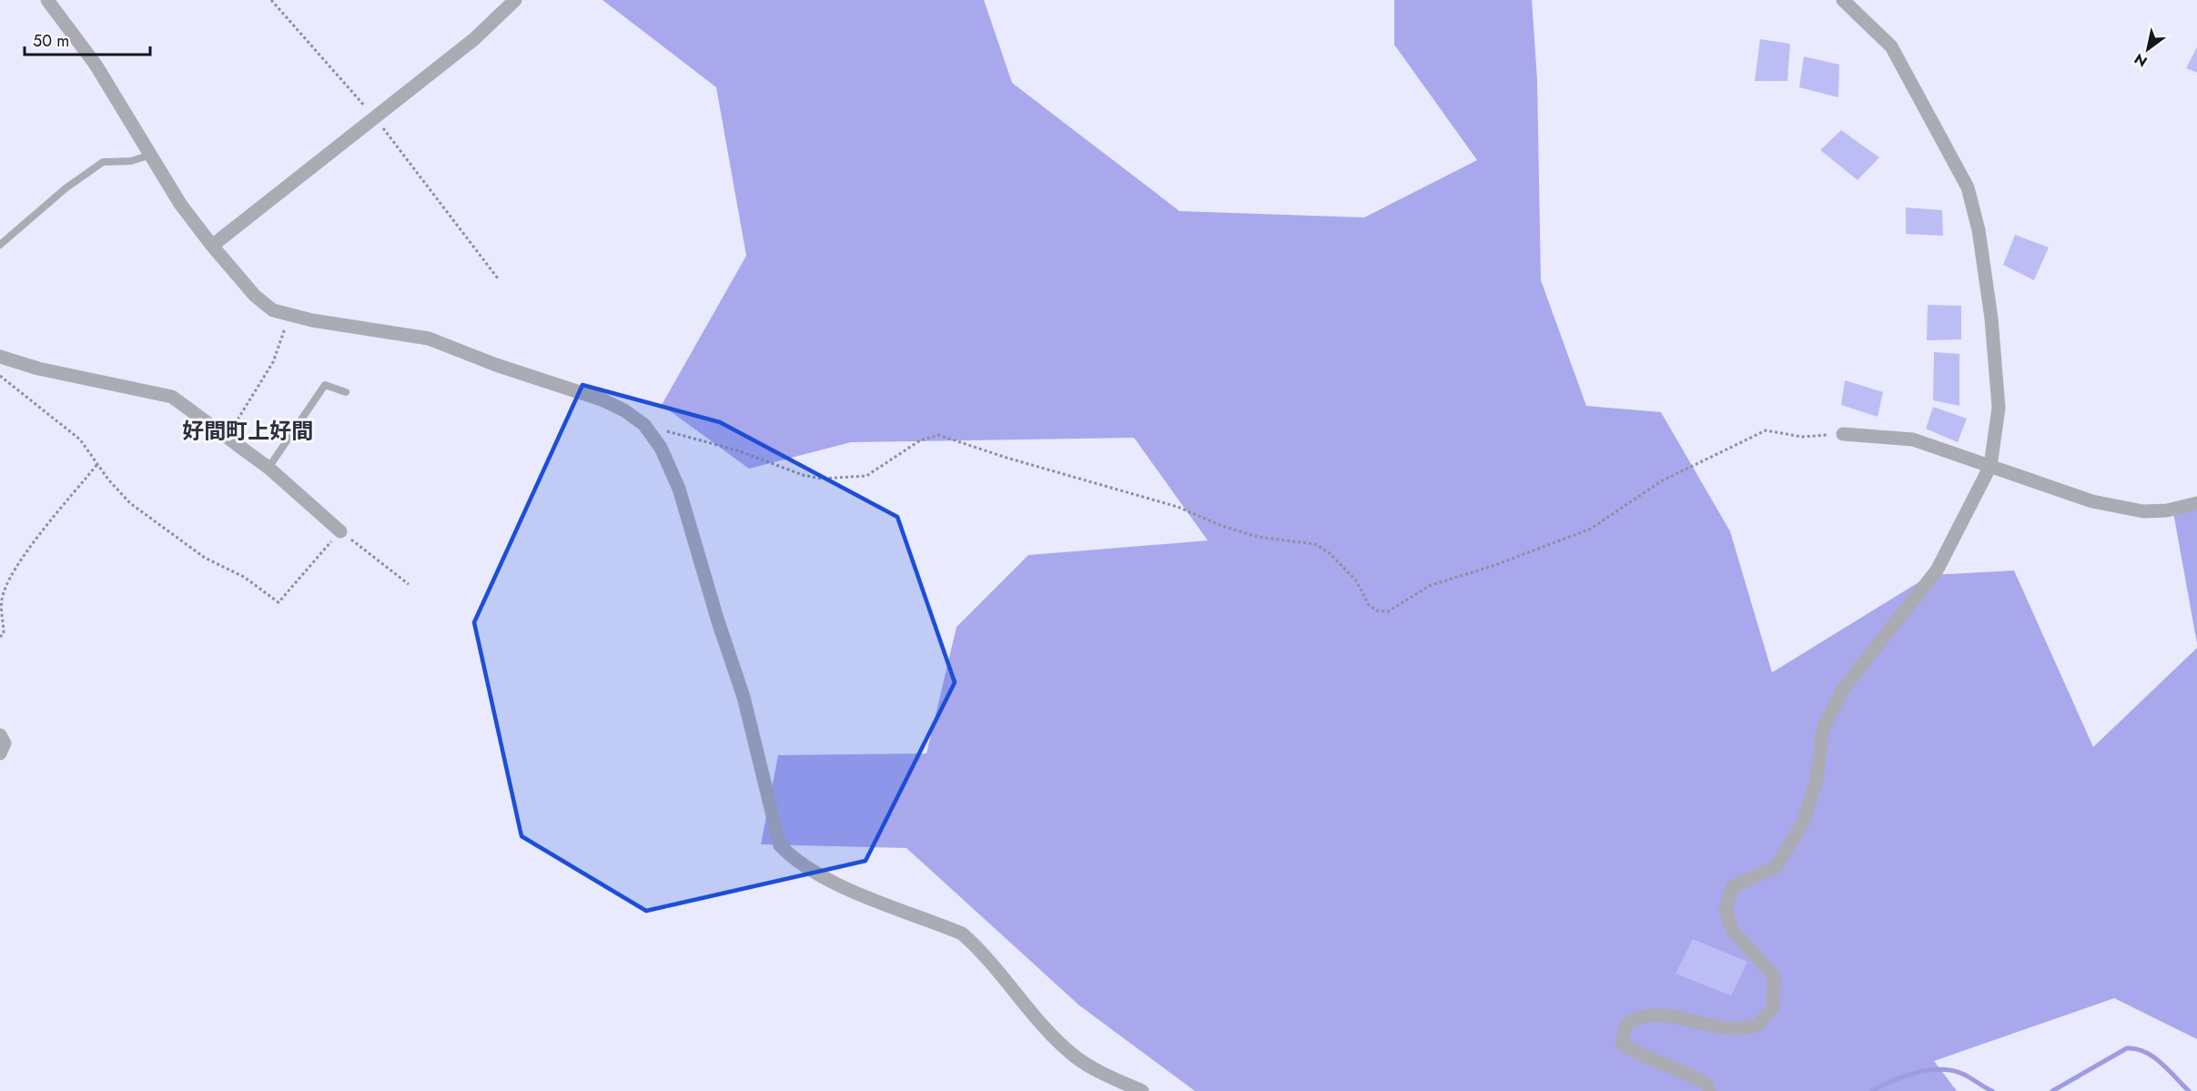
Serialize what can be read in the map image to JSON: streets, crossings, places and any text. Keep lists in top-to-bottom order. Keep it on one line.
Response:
{"districts":["好間町上好間"],"scale_bar":"50 m","north":"bottom left"}
